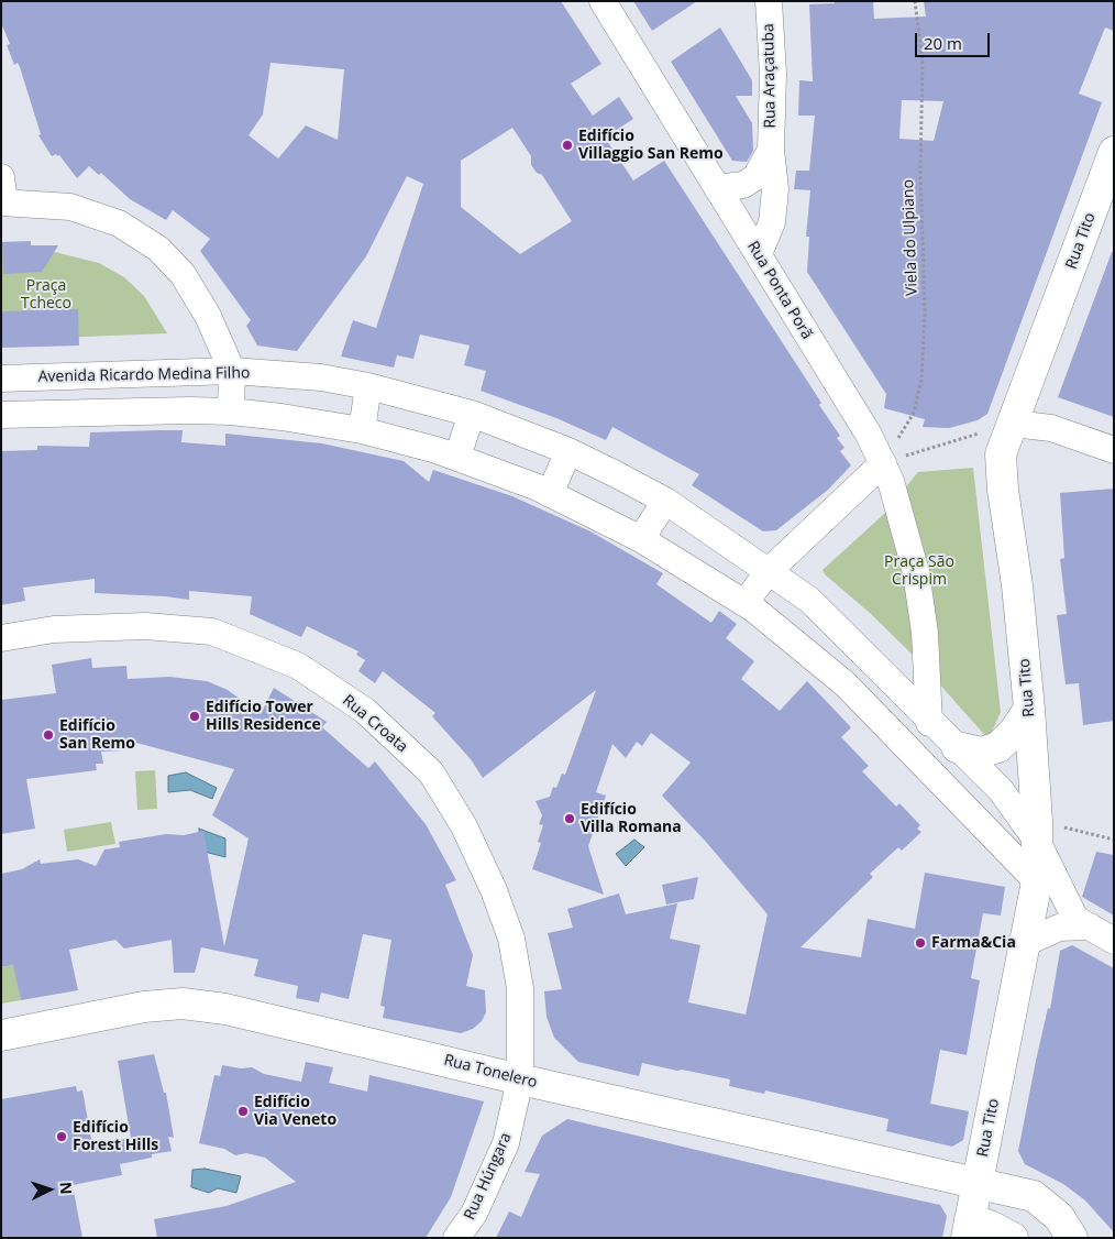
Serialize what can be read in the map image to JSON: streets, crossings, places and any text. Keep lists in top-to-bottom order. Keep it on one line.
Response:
{"streets":{"main road":["Rua Tito","Rua Tonelero"],"street":["Rua Araçatuba","Rua Ponta Porã","Avenida Ricardo Medina Filho","Rua Croata","Rua Húngara"],"path":["Viela do Ulpiano"]},"crossings":[["Rua Araçatuba","Rua Ponta Porã"],["Viela do Ulpiano","Rua Ponta Porã"],["Rua Tito","Rua Tonelero"],["Rua Croata","Rua Tonelero"],["Rua Croata","Rua Húngara"],["Rua Tonelero","Rua Húngara"]],"parks":["Praça Tcheco","Praça São Crispim"],"places":["Edifício Villaggio San Remo","Edifício Tower Hills Residence","Edifício San Remo","Edifício Villa Romana","Farma&Cia","Edifício Via Veneto","Edifício Forest Hills"],"scale_bar":"20 m","north":"right"}
